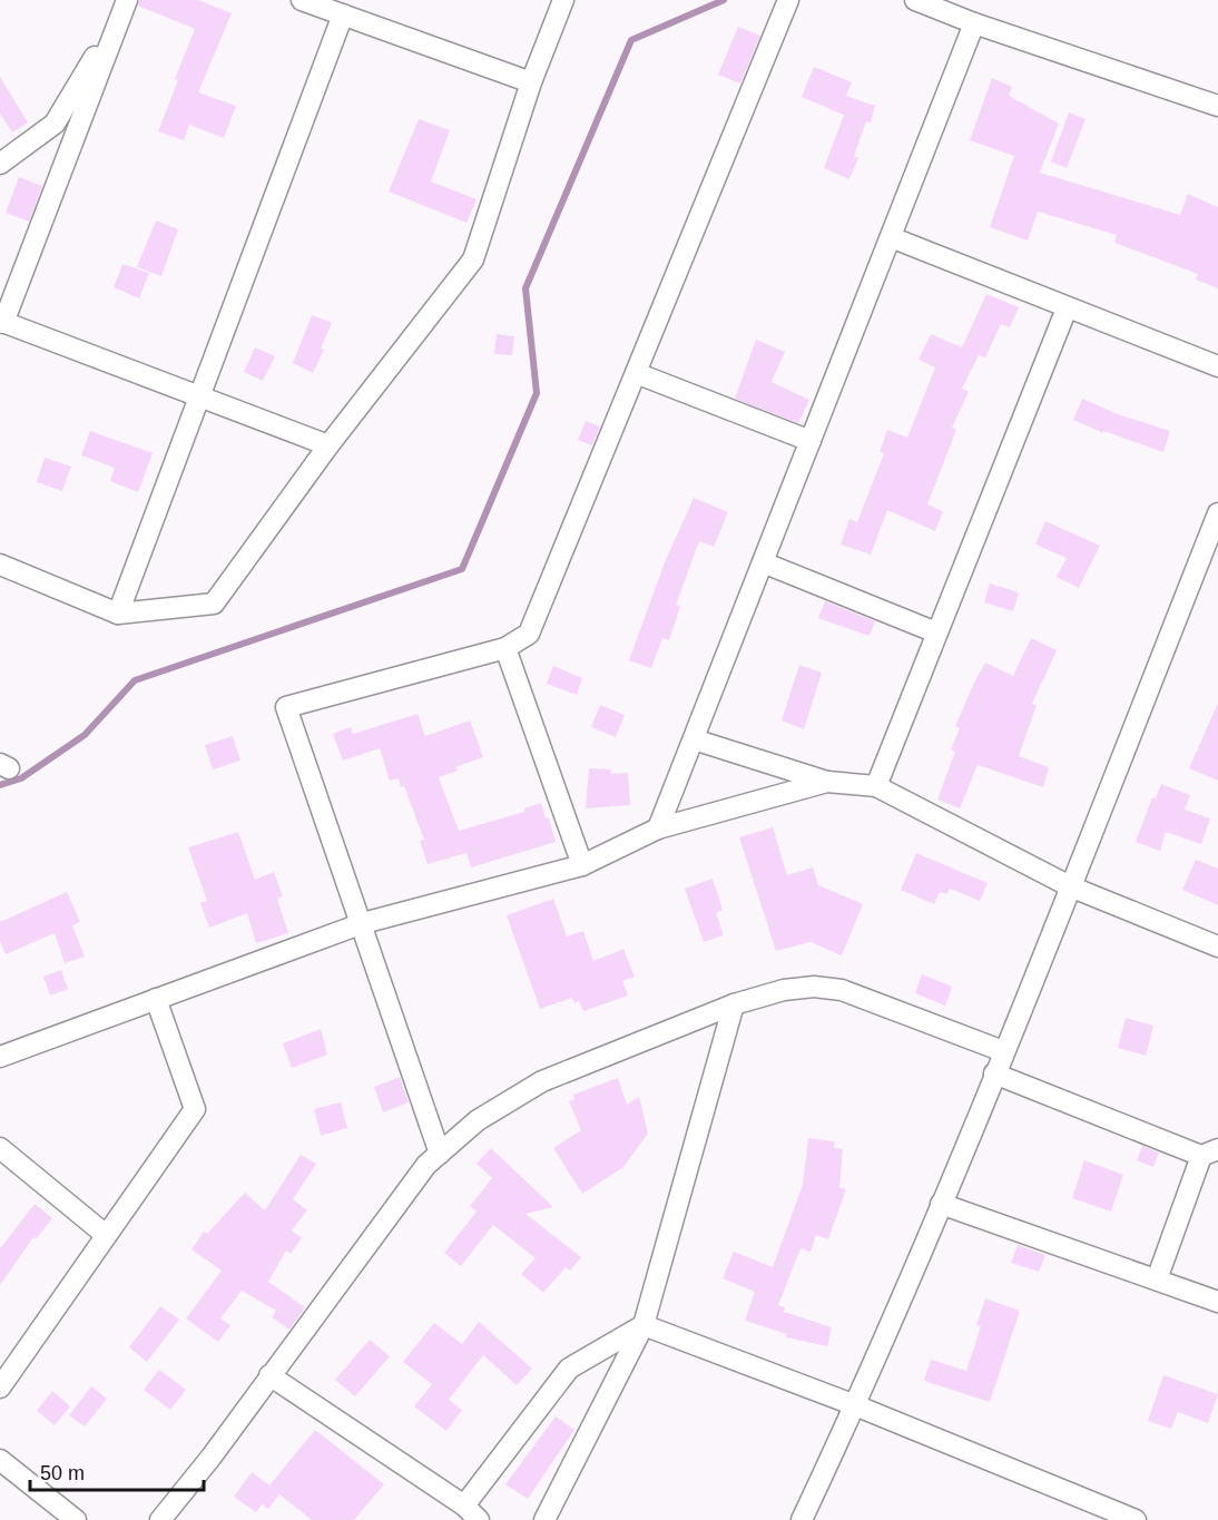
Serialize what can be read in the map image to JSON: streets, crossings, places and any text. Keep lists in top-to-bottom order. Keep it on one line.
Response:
{"scale_bar":"50 m"}
